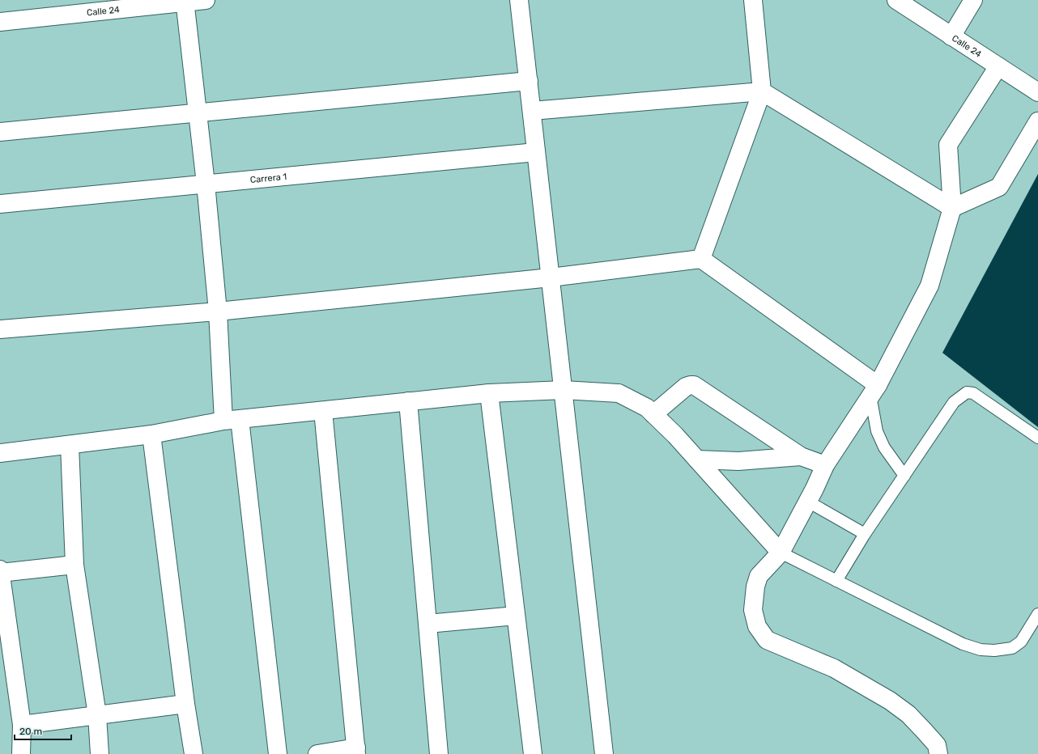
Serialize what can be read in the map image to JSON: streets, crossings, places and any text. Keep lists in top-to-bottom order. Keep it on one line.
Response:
{"streets":{"street":["Calle 24","Carrera 1"]},"scale_bar":"20 m"}
